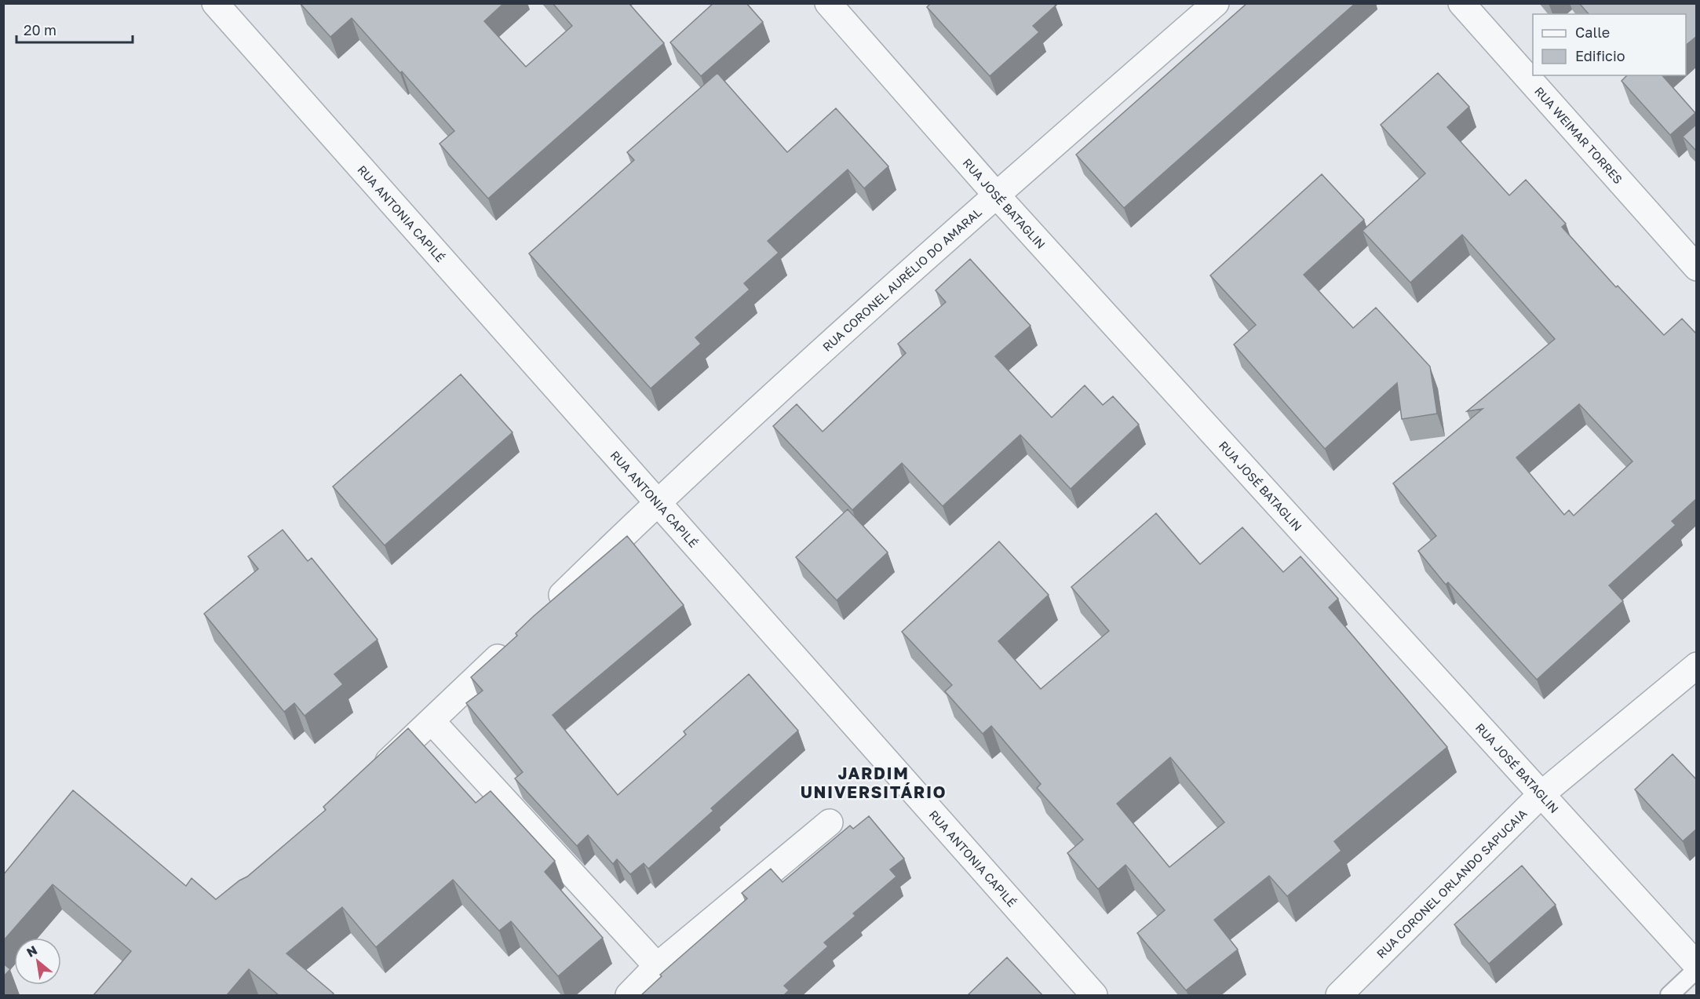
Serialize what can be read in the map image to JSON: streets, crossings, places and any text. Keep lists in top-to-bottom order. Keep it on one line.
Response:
{"streets":{"street":["RUA WEIMAR TORRES","RUA JOSÉ BATAGLIN","RUA ANTONIA CAPILÉ","RUA CORONEL AURÉLIO DO AMARAL","RUA CORONEL ORLANDO SAPUCAIA"]},"crossings":[["RUA JOSÉ BATAGLIN","RUA CORONEL AURÉLIO DO AMARAL"],["RUA JOSÉ BATAGLIN","RUA CORONEL ORLANDO SAPUCAIA"],["RUA ANTONIA CAPILÉ","RUA CORONEL AURÉLIO DO AMARAL"]],"districts":["JARDIM UNIVERSITÁRIO"],"legend":["Calle","Edificio"],"scale_bar":"20 m","north":"top left"}
